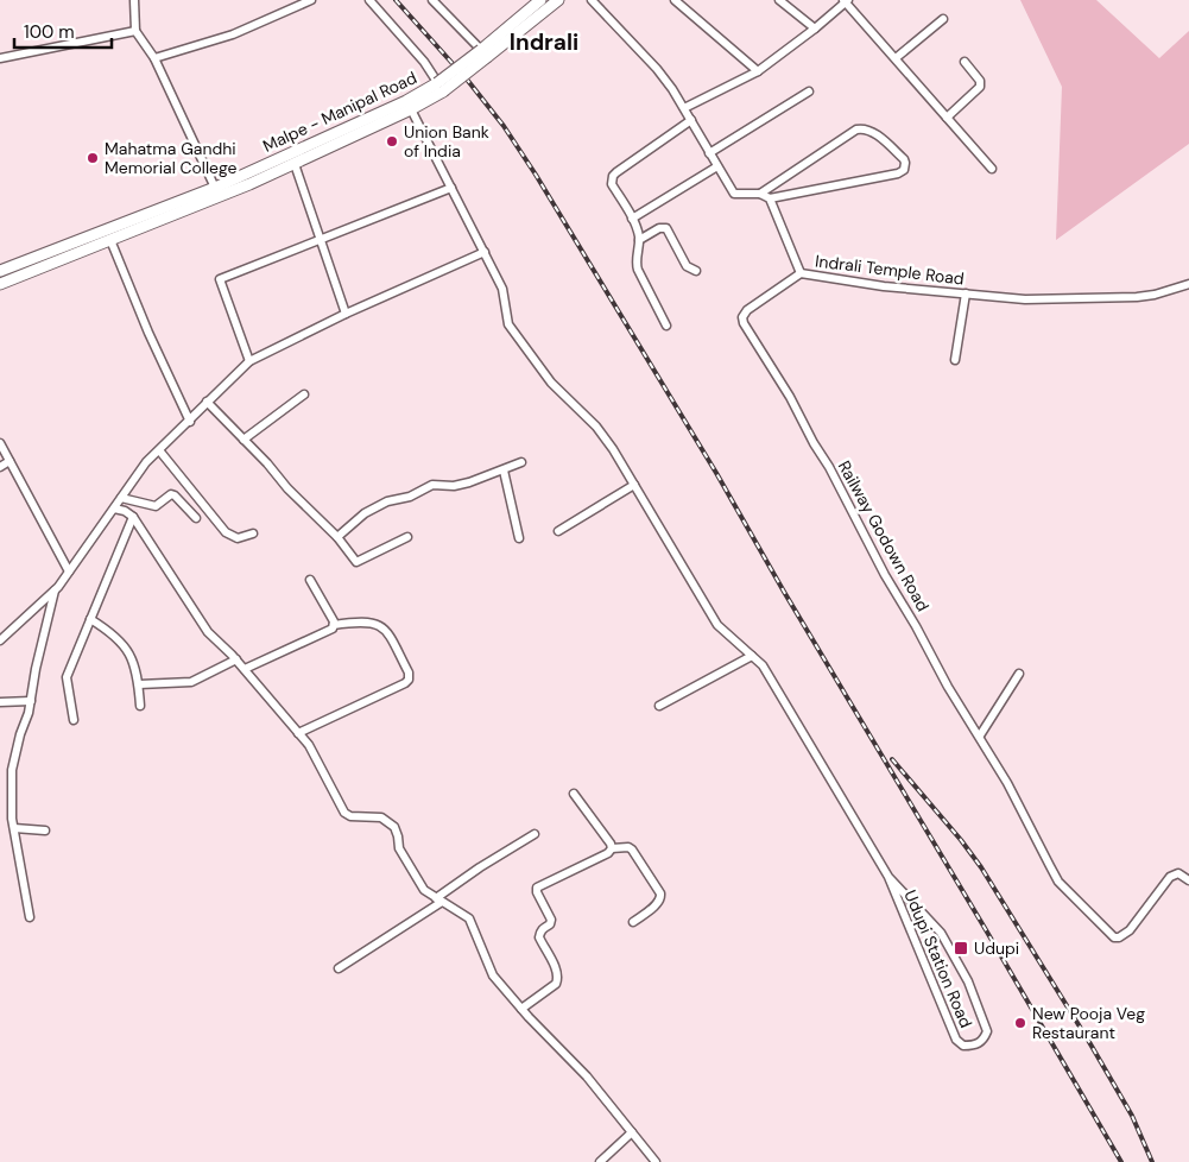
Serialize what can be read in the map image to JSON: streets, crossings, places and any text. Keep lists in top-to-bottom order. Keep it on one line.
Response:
{"streets":{"highway":["Malpe - Manipal Road"],"street":["Indrali Temple Road","Railway Godown Road","Udupi Station Road"]},"crossings":[["Indrali Temple Road","Railway Godown Road"]],"districts":["Indrali"],"places":{"other":["Union Bank of India","Mahatma Gandhi Memorial College","New Pooja Veg Restaurant"],"transit":["Udupi"]},"scale_bar":"100 m"}
